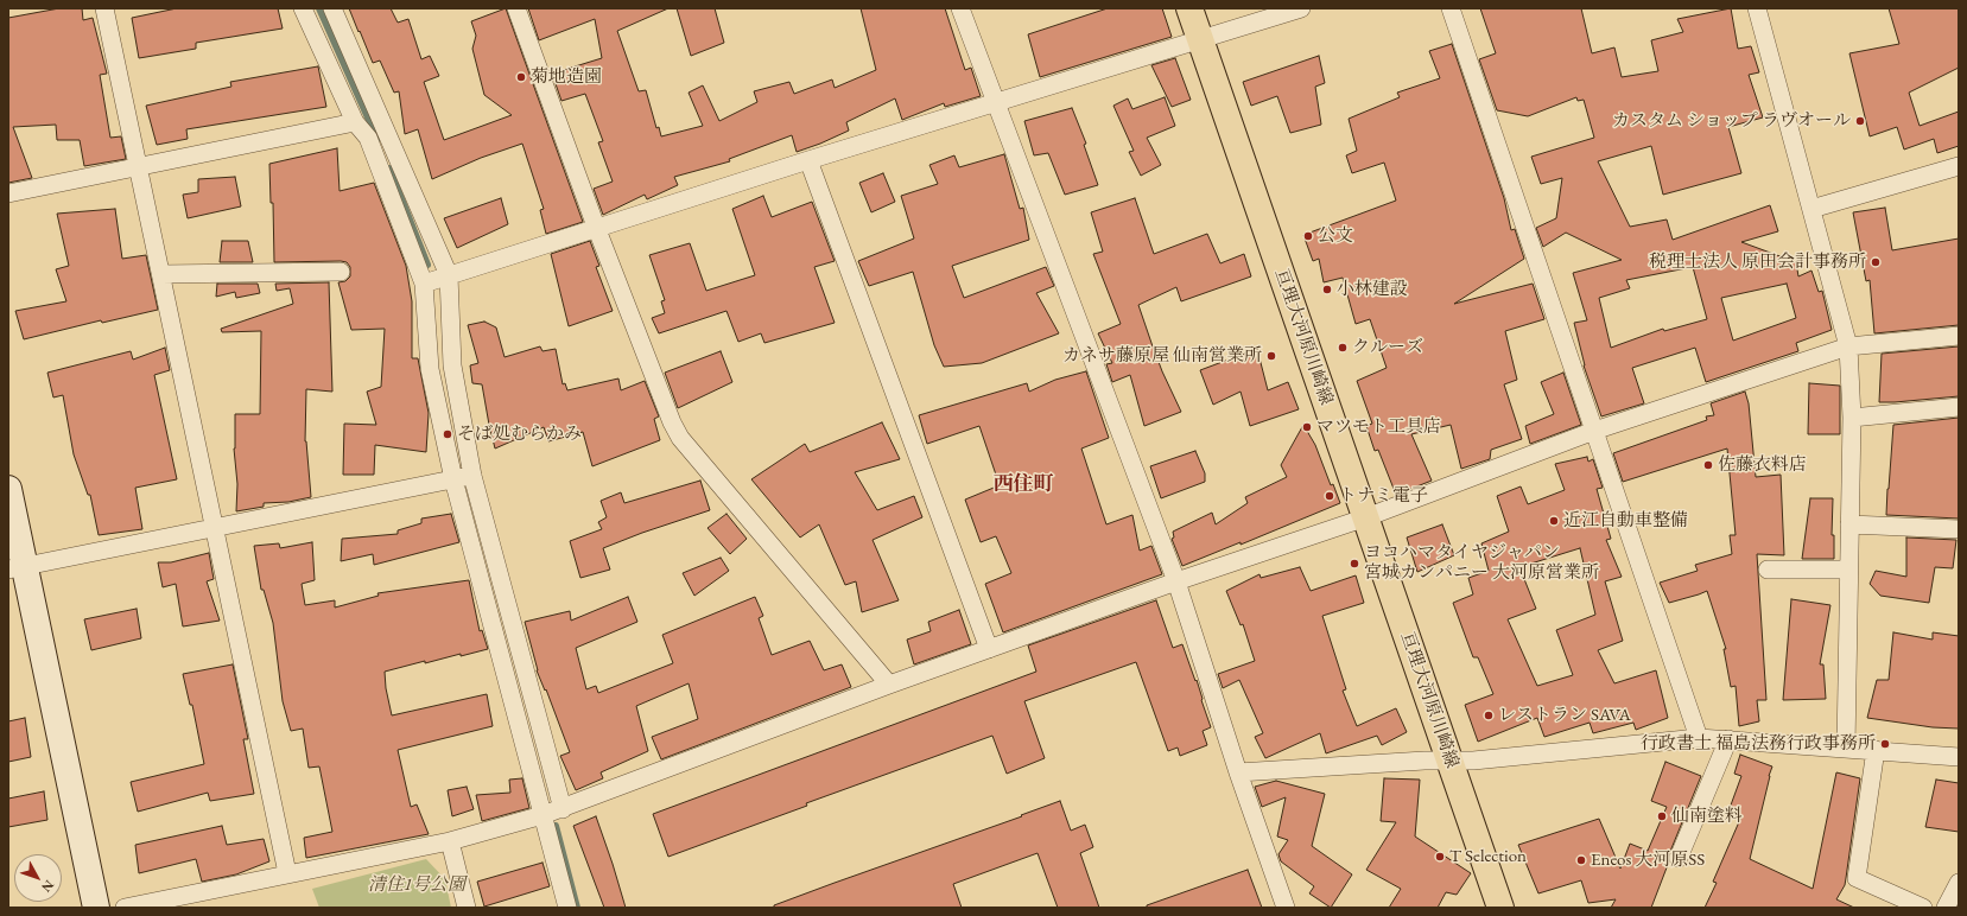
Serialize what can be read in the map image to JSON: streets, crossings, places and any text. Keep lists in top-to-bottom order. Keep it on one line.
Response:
{"streets":{"main road":["亘理大河原川崎線"]},"districts":["西住町"],"parks":["清住1号公園"],"places":["菊地造園","カスタム ショップ ラヴオール","公文","税理士法人 原田会計事務所","小林建設","クルーズ","カネサ藤原屋 仙南営業所","マツモト工具店","そば処むらかみ","佐藤衣料店","トナミ電子","近江自動車整備","ヨコハマタイヤジャパン 宮城カンパニー 大河原営業所","レストラン SAVA","行政書士 福島法務行政事務所","仙南塗料","T Selection","Eneos 大河原SS"],"north":"bottom right"}
